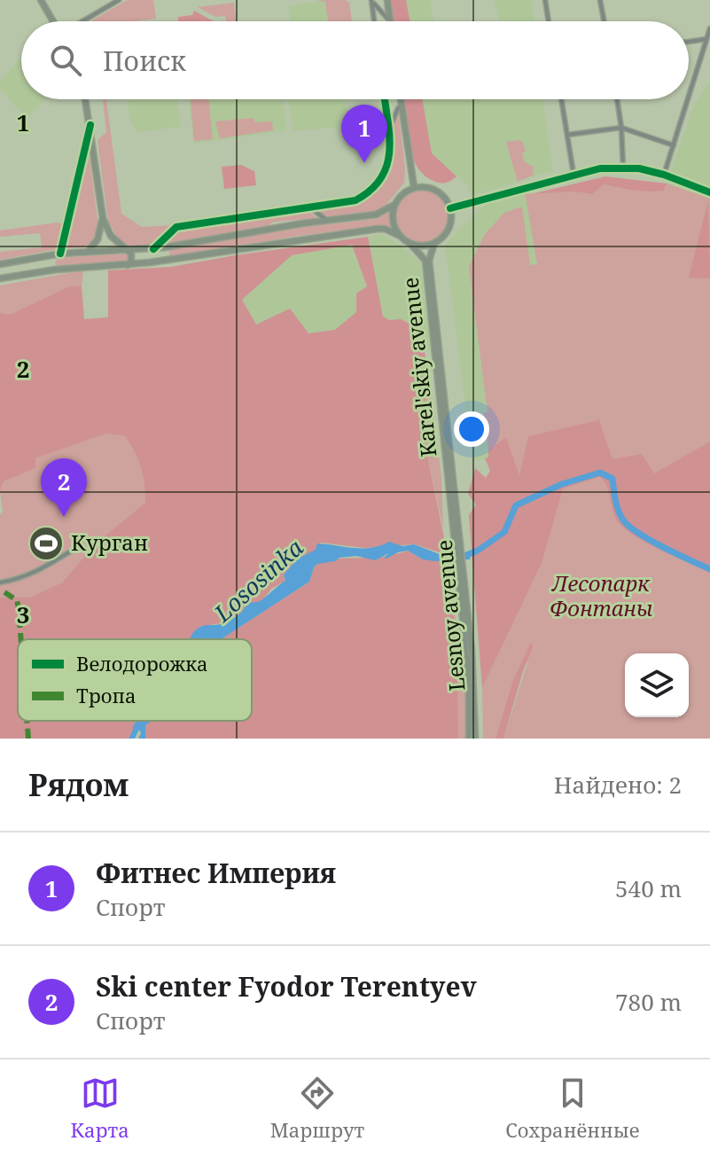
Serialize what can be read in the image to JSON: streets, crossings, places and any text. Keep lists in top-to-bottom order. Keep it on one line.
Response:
{"streets":{"main road":["Karel'skiy avenue","Lesnoy avenue"]},"crossings":[["Karel'skiy avenue","Lesnoy avenue"]],"water":["Lososinka"],"parks":["Лесопарк Фонтаны"],"places":{"sports":["Курган"]},"legend":["Велодорожка","Тропа"],"page":{"search":"Поиск","pins":["1","2"],"heading":["Рядом","Найдено: 2"],"list":[{"mark":"1","name":"Фитнес Империя","note":"Спорт","value":"540 m"},{"mark":"2","name":"Ski center Fyodor Terentyev","note":"Спорт","value":"780 m"}],"nav":["Карта","Маршрут","Сохранённые"]},"grid":{"rows":["1","2","3"]}}
